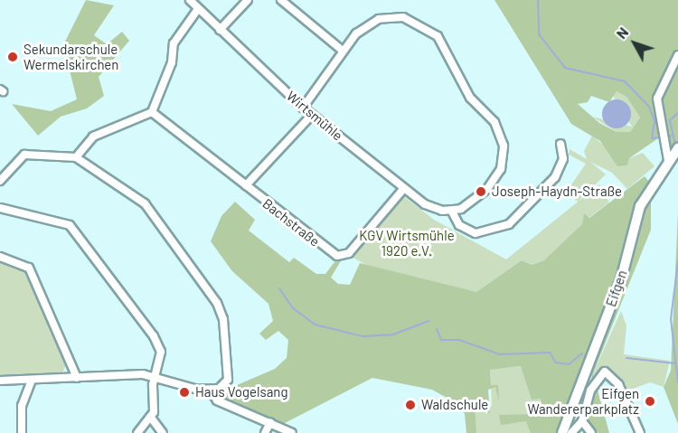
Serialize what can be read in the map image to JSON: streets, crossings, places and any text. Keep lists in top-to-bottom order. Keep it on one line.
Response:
{"streets":{"main road":["Eifgen"],"street":["Wirtsmühle","Bachstraße"]},"crossings":[["Wirtsmühle","Bachstraße"]],"parks":["KGV Wirtsmühle 1920 e.V."],"places":["Sekundarschule Wermelskirchen","Joseph-Haydn-Straße","Haus Vogelsang","Eifgen Wandererparkplatz","Waldschule"],"north":"top left"}
